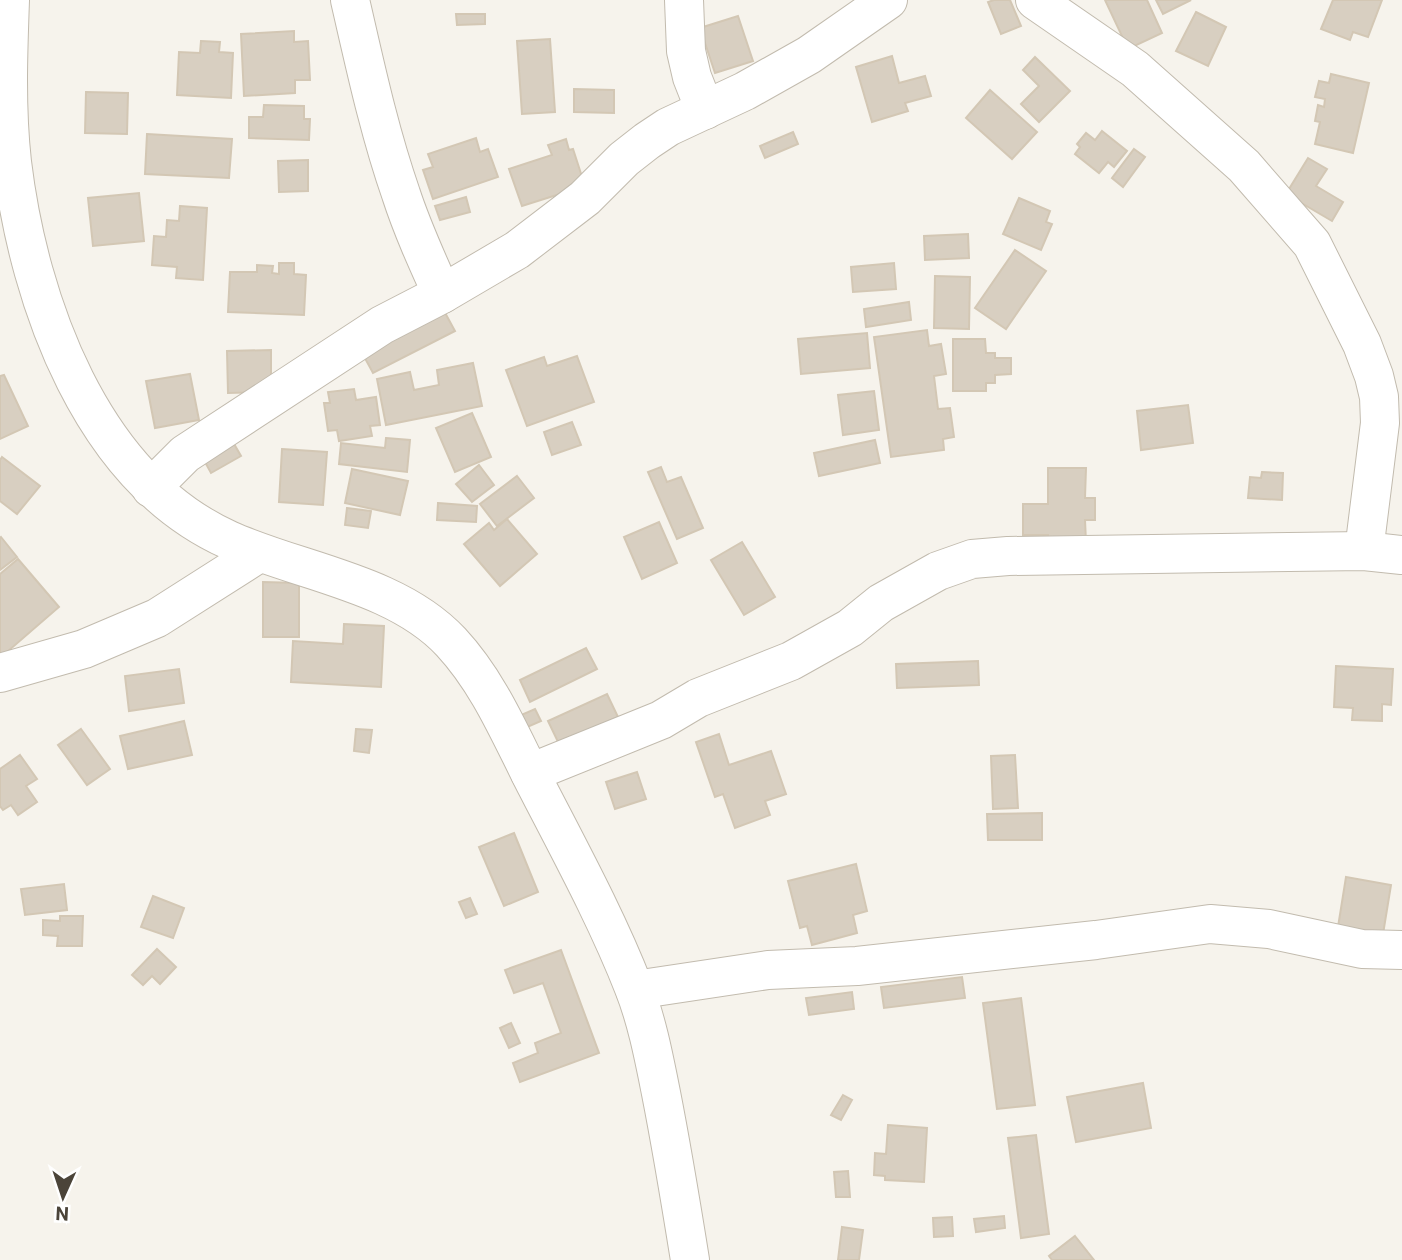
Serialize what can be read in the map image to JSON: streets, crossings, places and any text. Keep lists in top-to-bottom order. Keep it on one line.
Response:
{"north":"bottom"}
